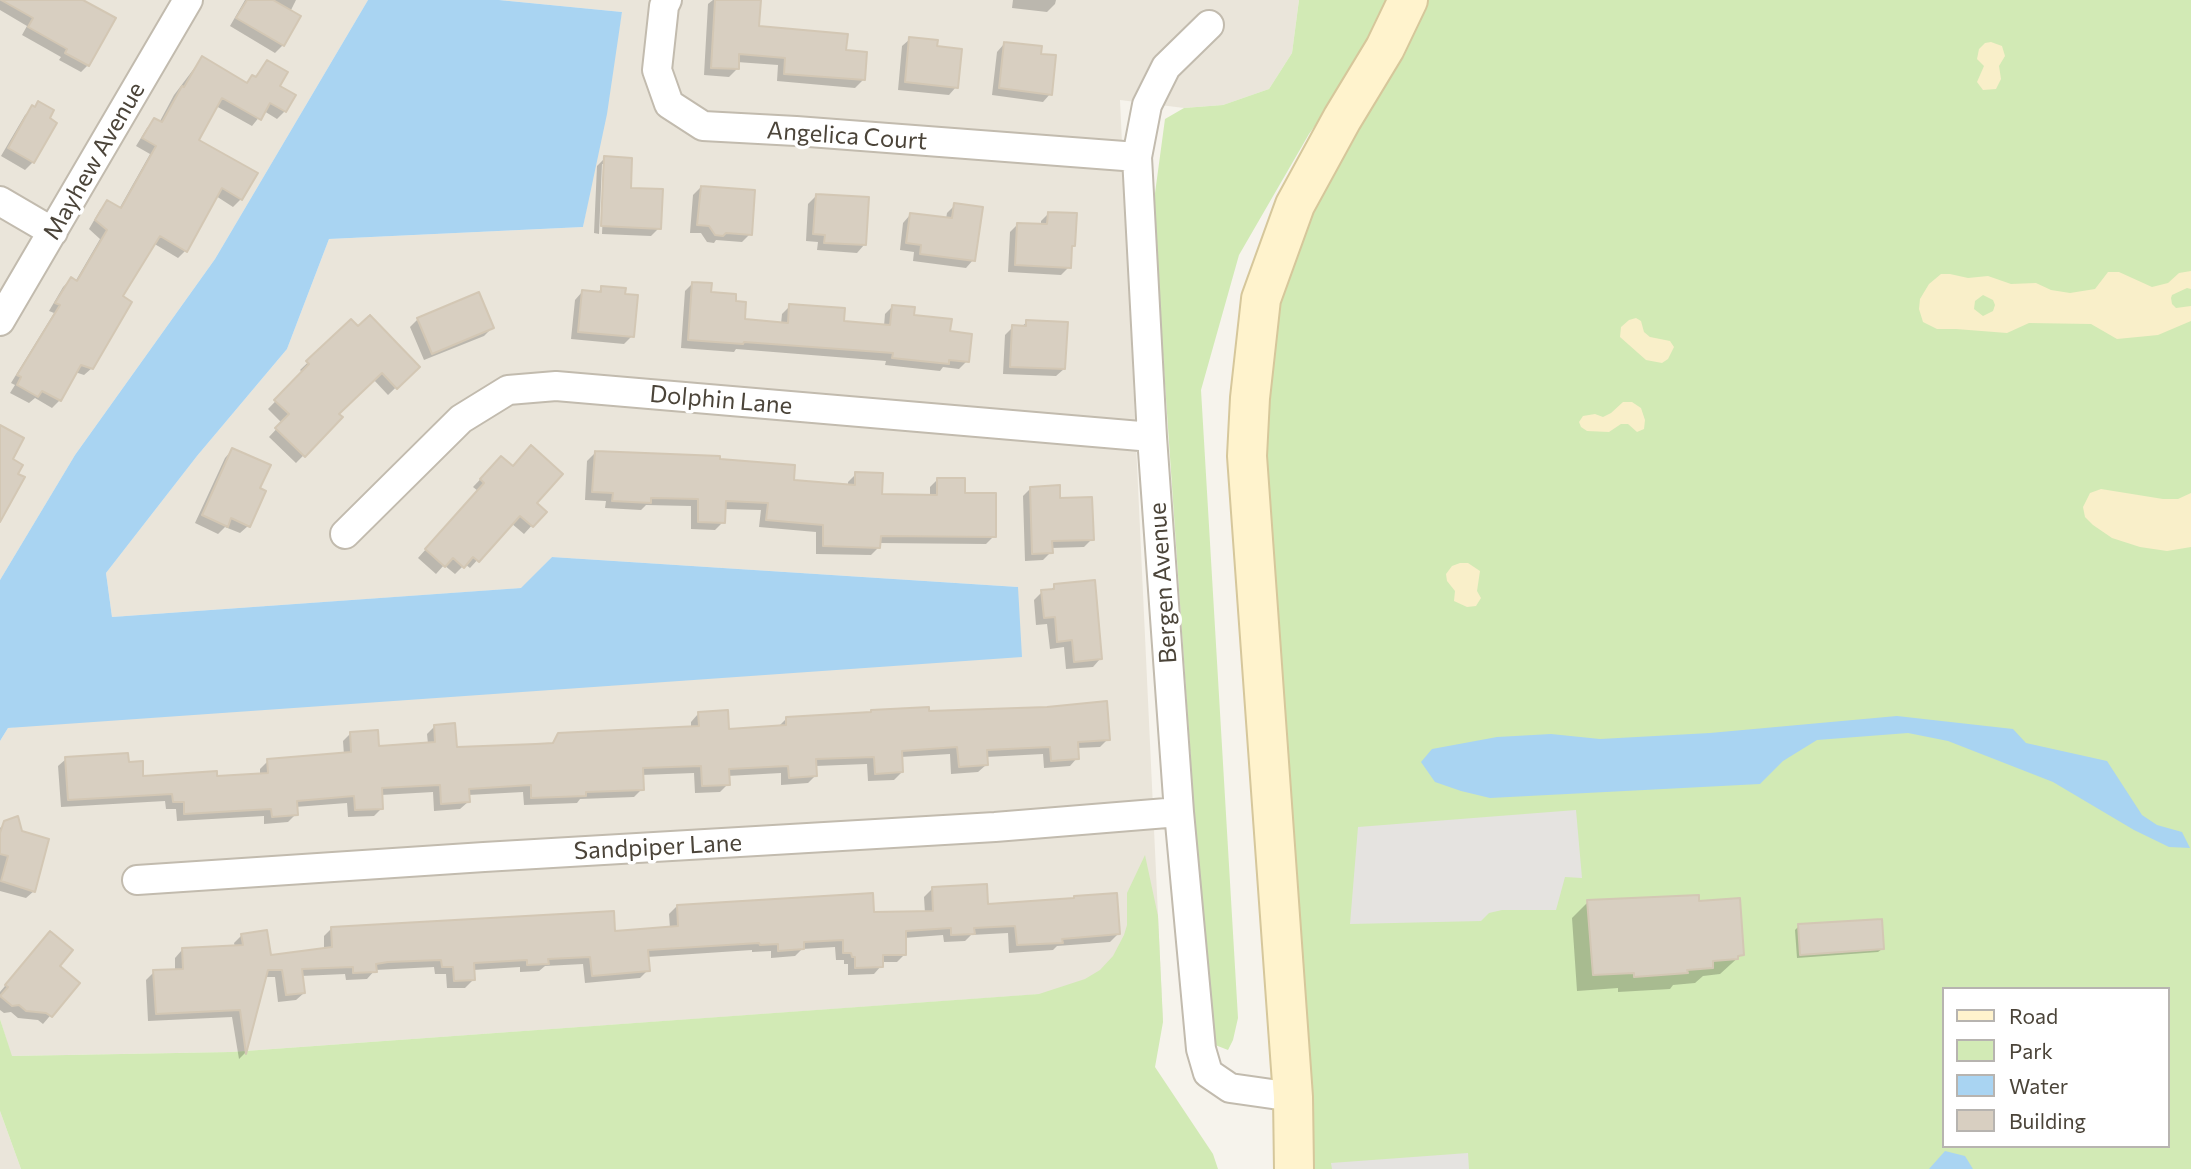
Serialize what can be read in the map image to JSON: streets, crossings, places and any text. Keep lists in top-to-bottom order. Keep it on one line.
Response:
{"streets":{"street":["Angelica Court","Mayhew Avenue","Dolphin Lane","Bergen Avenue","Sandpiper Lane"]},"crossings":[["Angelica Court","Bergen Avenue"],["Dolphin Lane","Bergen Avenue"],["Bergen Avenue","Sandpiper Lane"]],"legend":["Road","Park","Water","Building"]}
